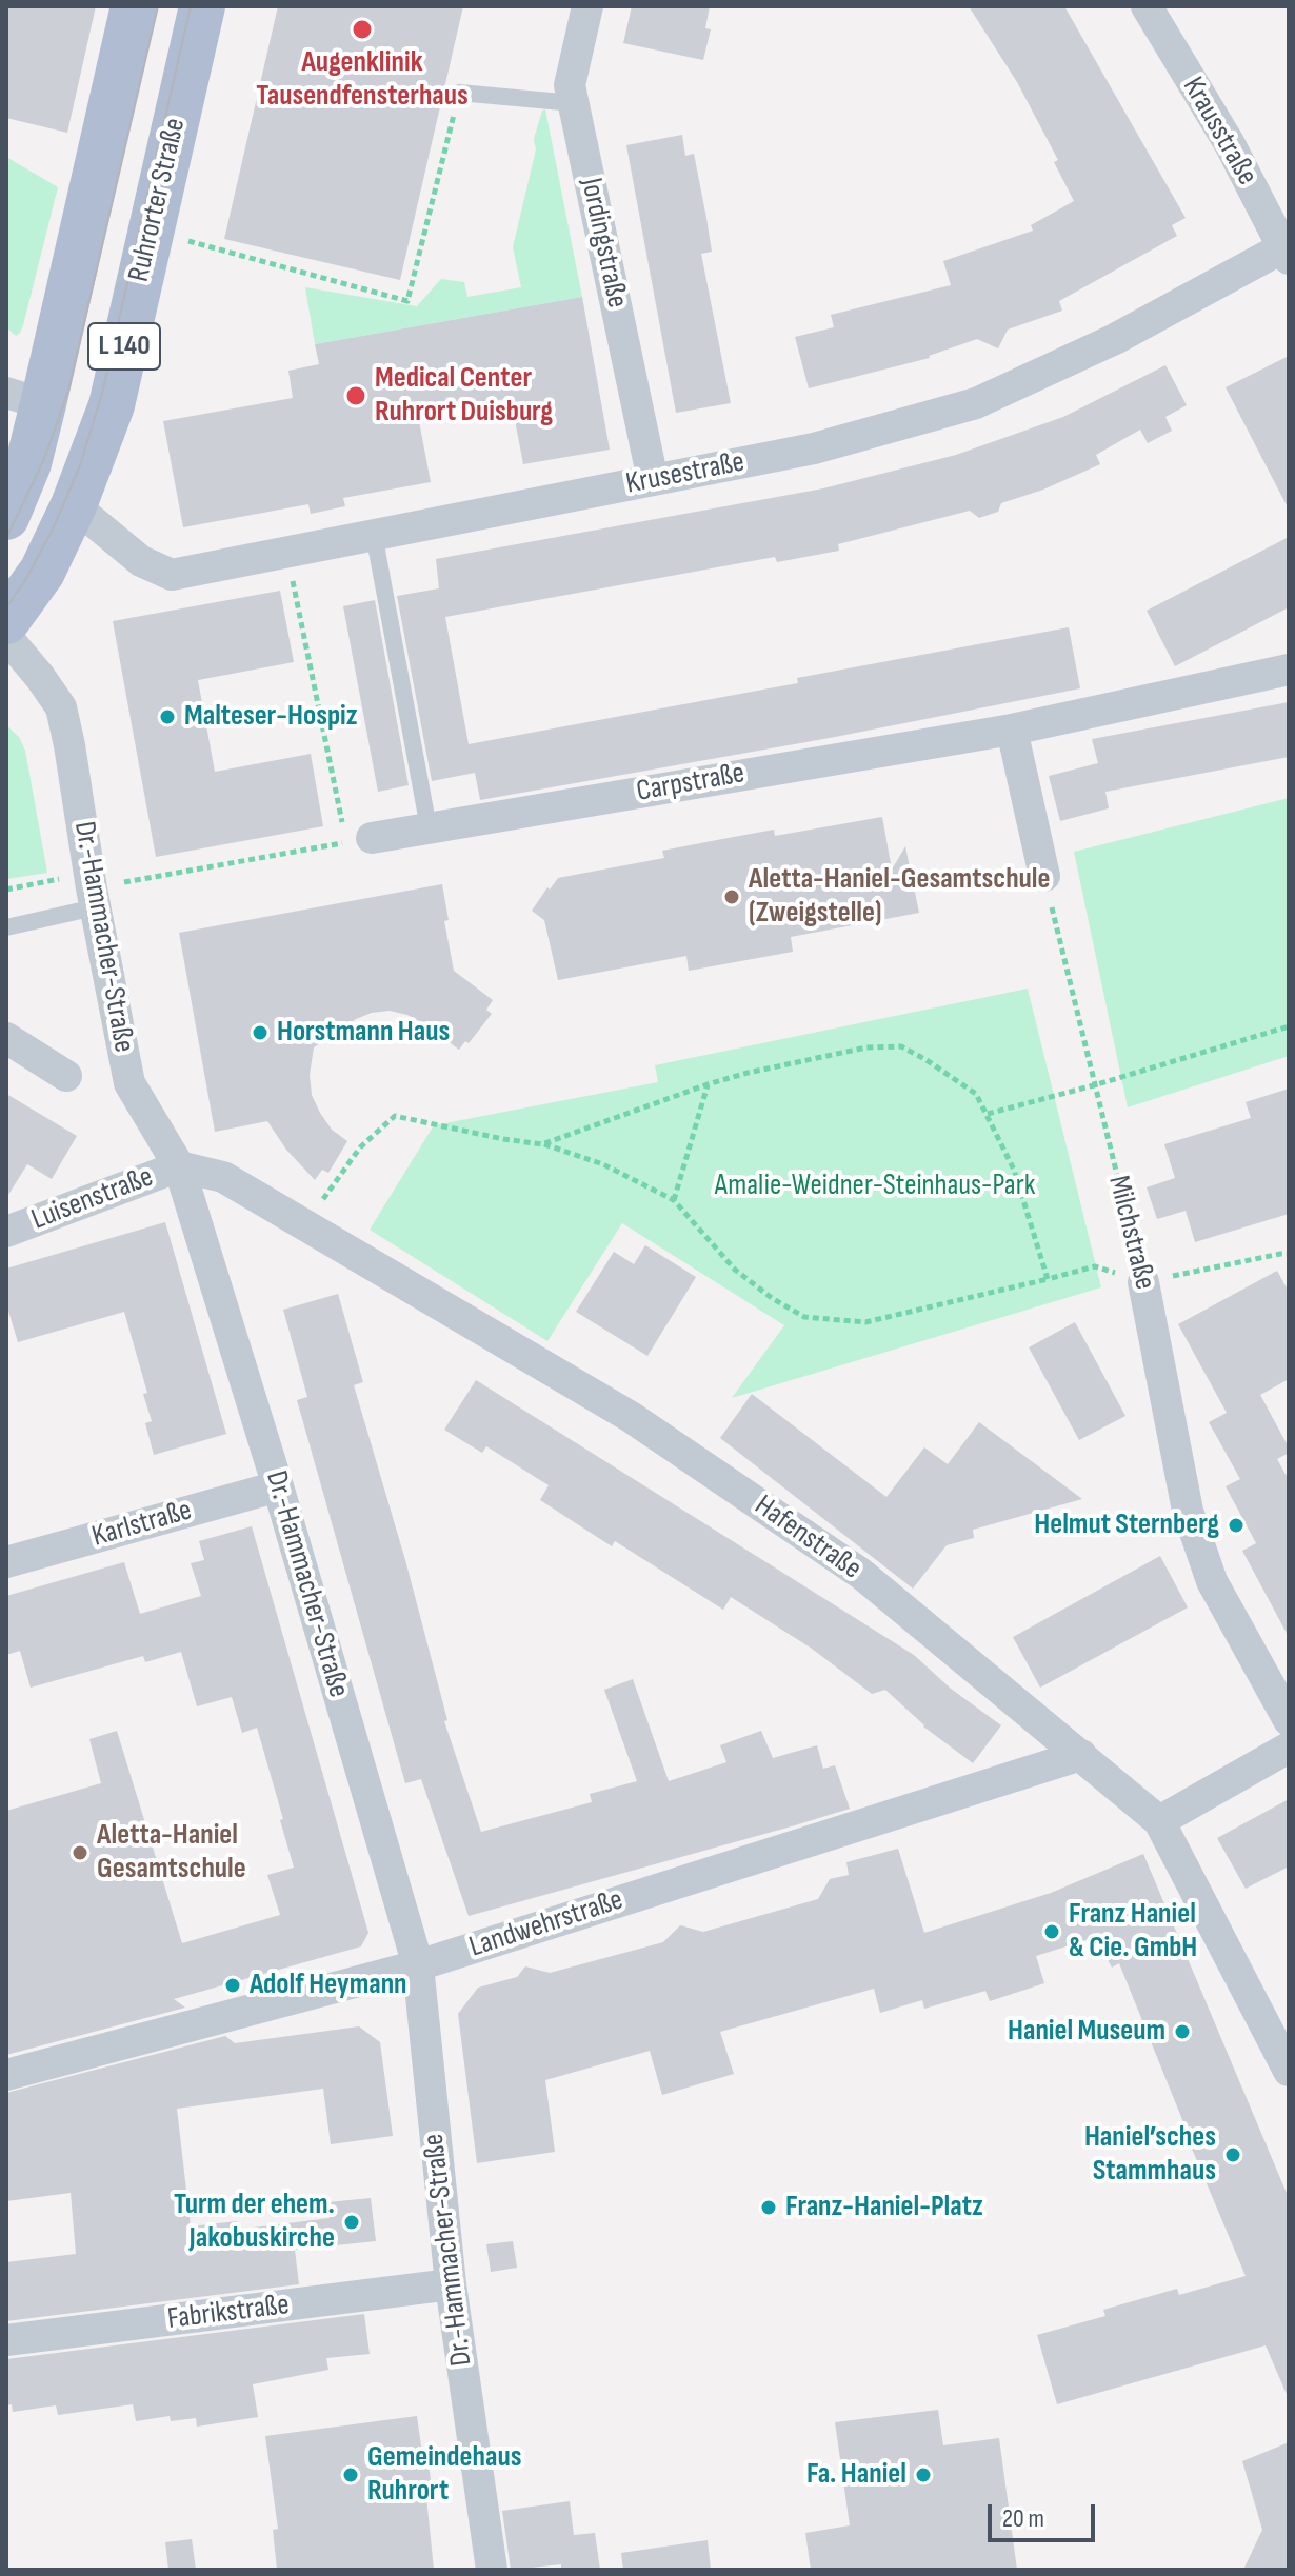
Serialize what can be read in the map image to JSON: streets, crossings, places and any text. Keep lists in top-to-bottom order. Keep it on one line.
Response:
{"streets":{"main road":["Ruhrorter Straße","L 140"],"street":["Krausstraße","Jordingstraße","Krusestraße","Carpstraße","Dr.-Hammacher-Straße","Luisenstraße","Milchstraße","Karlstraße","Hafenstraße","Landwehrstraße","Fabrikstraße"]},"crossings":[["Krausstraße","Krusestraße"],["Ruhrorter Straße","Krusestraße"],["Jordingstraße","Krusestraße"],["Dr.-Hammacher-Straße","Luisenstraße"],["Dr.-Hammacher-Straße","Karlstraße"],["Dr.-Hammacher-Straße","Hafenstraße"],["Dr.-Hammacher-Straße","Landwehrstraße"],["Dr.-Hammacher-Straße","Fabrikstraße"],["Luisenstraße","Hafenstraße"],["Hafenstraße","Landwehrstraße"]],"parks":["Amalie-Weidner-Steinhaus-Park"],"places":["Augenklinik Tausendfensterhaus","Medical Center Ruhrort Duisburg","Malteser-Hospiz","Aletta-Haniel-Gesamtschule (Zweigstelle)","Horstmann Haus","Helmut Sternberg","Aletta-Haniel Gesamtschule","Franz Haniel & Cie. GmbH","Adolf Heymann","Haniel Museum","Haniel’sches Stammhaus","Franz-Haniel-Platz","Turm der ehem. Jakobuskirche","Gemeindehaus Ruhrort","Fa. Haniel"],"scale_bar":"20 m"}
